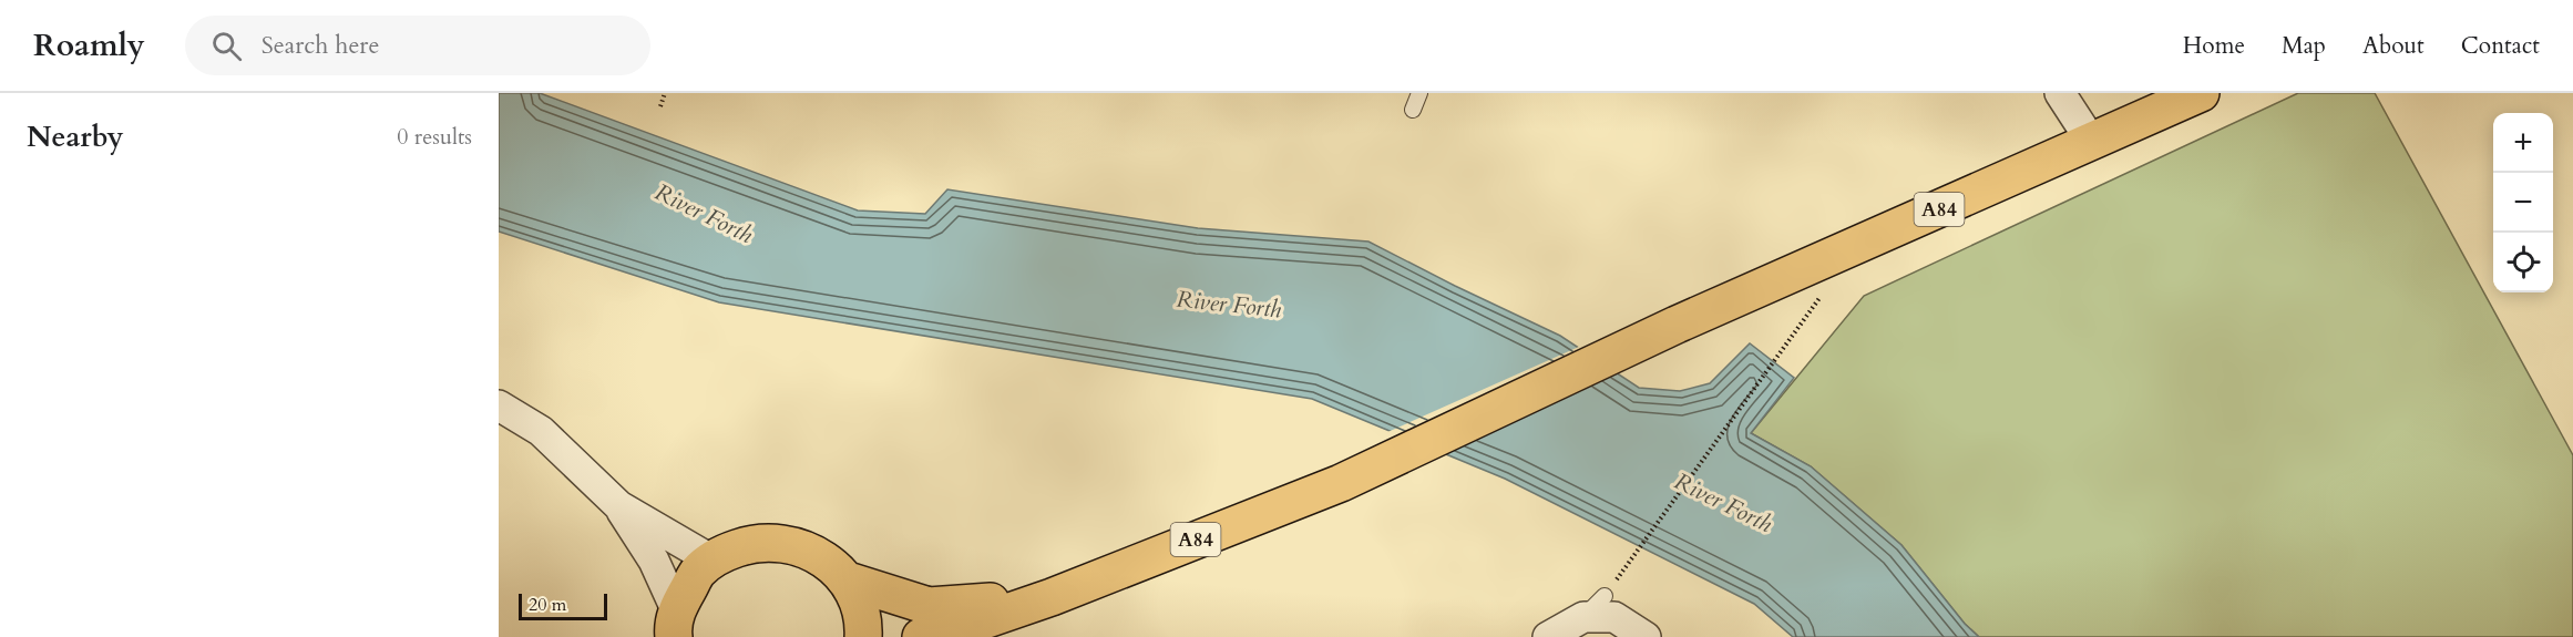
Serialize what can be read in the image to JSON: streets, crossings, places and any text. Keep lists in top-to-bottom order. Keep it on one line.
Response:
{"streets":{"highway":["A84"]},"water":["River Forth"],"scale_bar":"20 m","page":{"header":"Roamly","search":"Search here","nav":["Home","Map","About","Contact"],"heading":["Nearby","0 results"],"map_buttons":["+","−"],"scale":"20 m"}}
